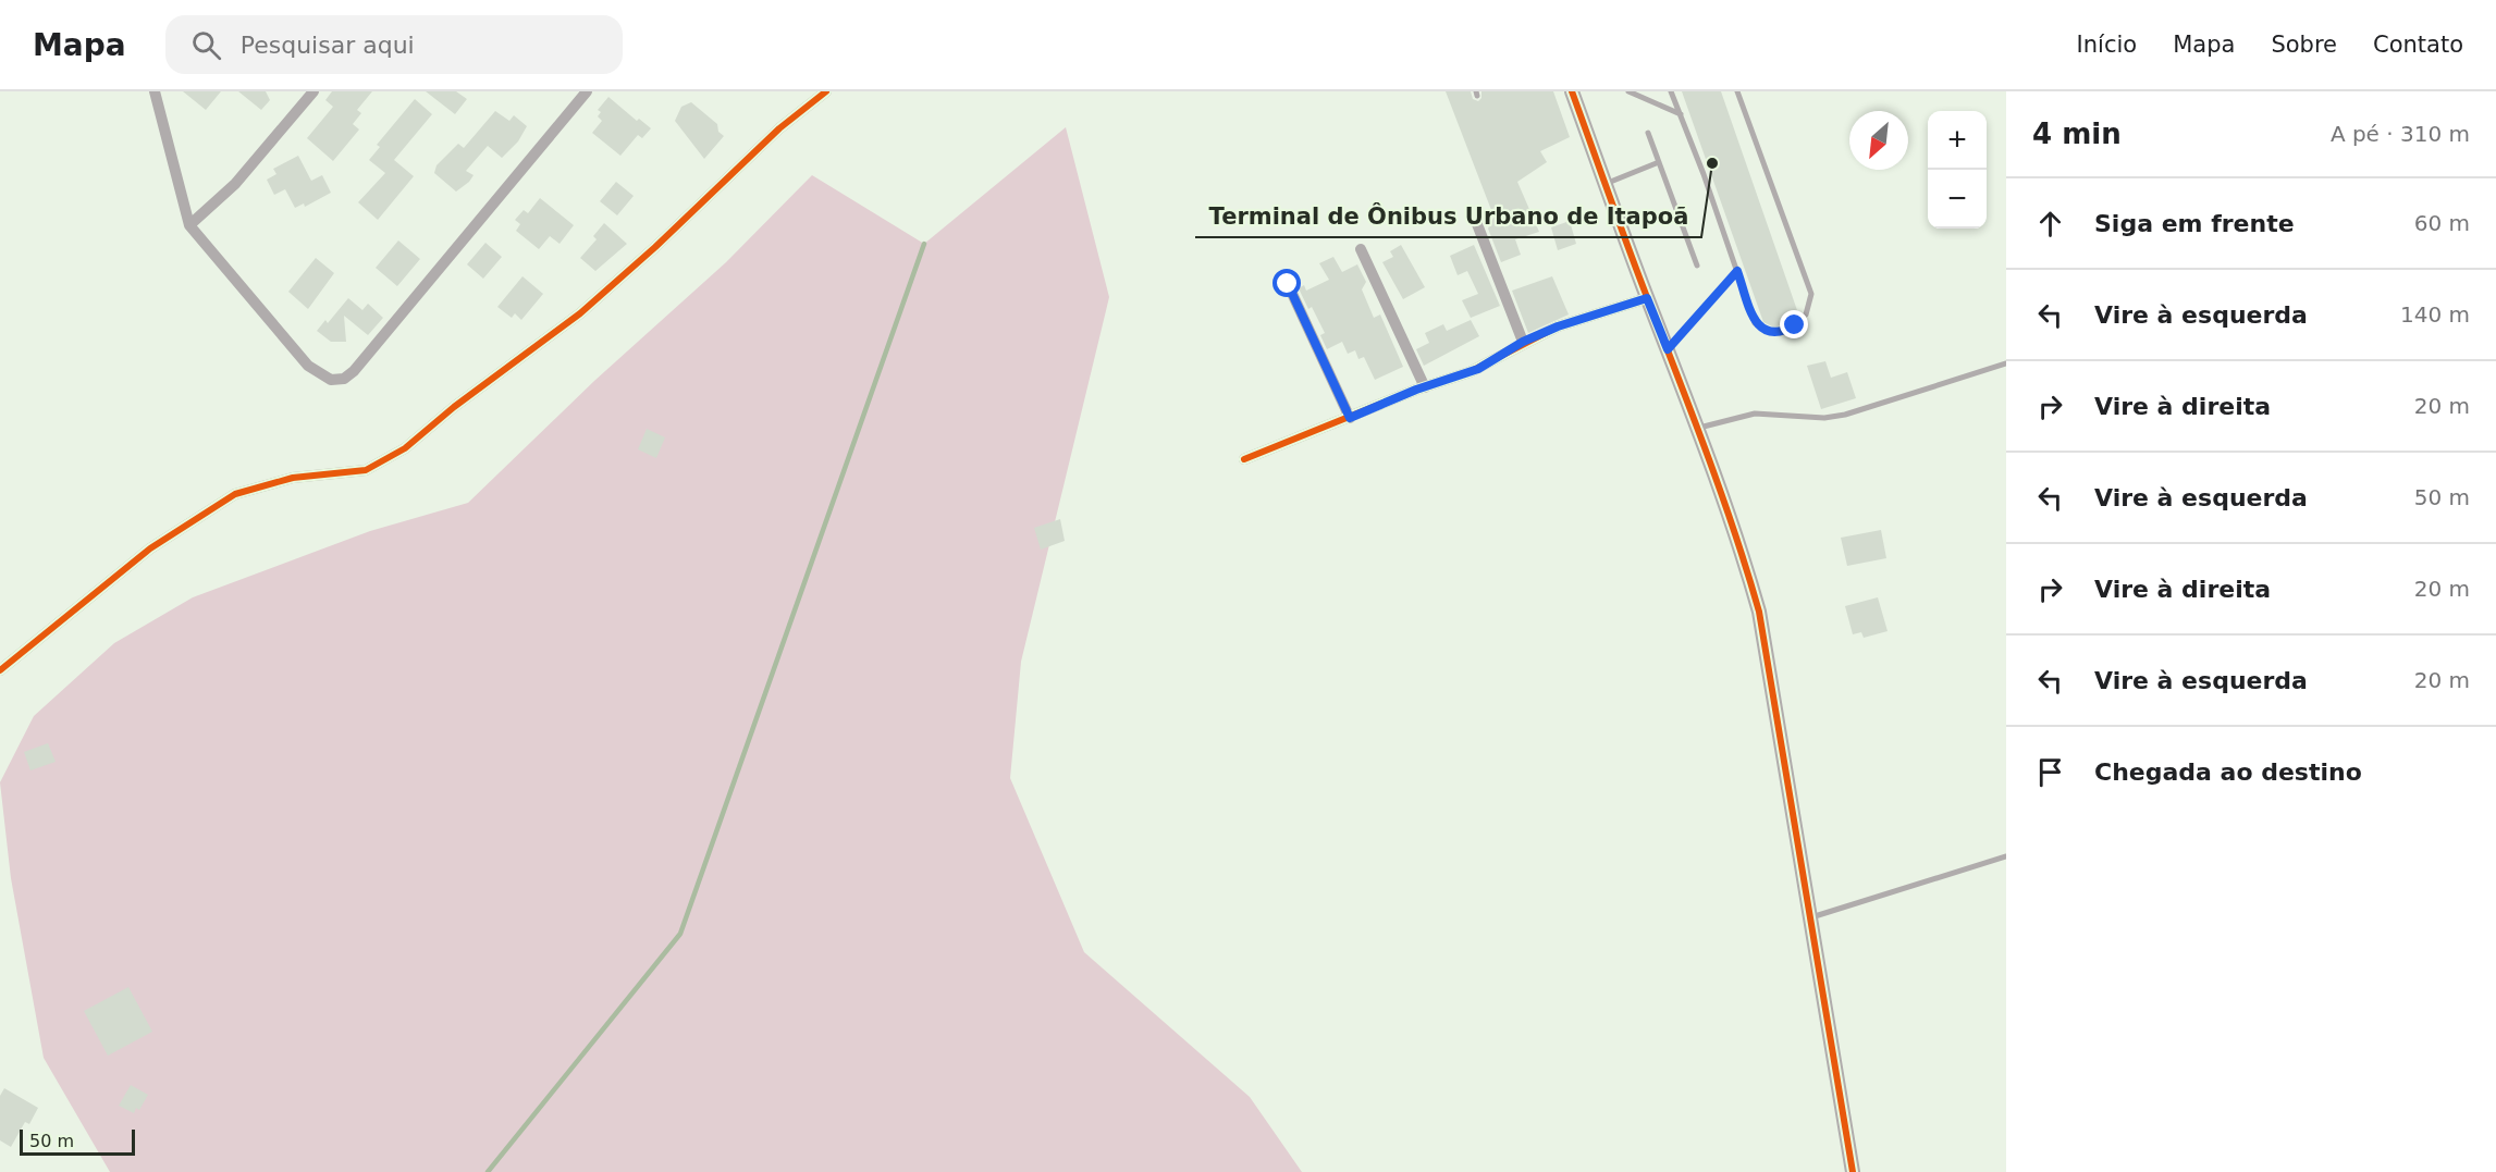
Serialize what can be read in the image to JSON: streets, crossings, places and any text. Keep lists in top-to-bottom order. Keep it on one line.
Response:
{"places":["Terminal de Ônibus Urbano de Itapoã"],"scale_bar":"50 m","north":"bottom left","page":{"header":"Mapa","search":"Pesquisar aqui","nav":["Início","Mapa","Sobre","Contato"],"heading":["4 min","A pé · 310 m"],"map_buttons":["+","−"],"list":[["Siga em frente","60 m"],["Vire à esquerda","140 m"],["Vire à direita","20 m"],["Vire à esquerda","50 m"],["Vire à direita","20 m"],["Vire à esquerda","20 m"],"Chegada ao destino"],"scale":"50 m"}}
